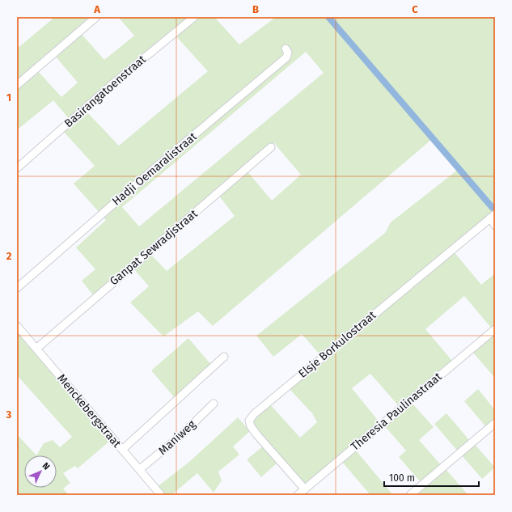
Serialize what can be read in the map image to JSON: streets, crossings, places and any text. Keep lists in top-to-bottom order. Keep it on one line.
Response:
{"streets":{"street":["Basirangatoenstraat","Hadji Oemaralistraat","Ganpat Sewradjstraat","Elsje Borkulostraat","Menckebergstraat","Theresia Paulinastraat","Maniweg"]},"crossings":[["Ganpat Sewradjstraat","Menckebergstraat"],["Elsje Borkulostraat","Theresia Paulinastraat"],["Menckebergstraat","Maniweg"]],"scale_bar":"100 m","north":"top right","grid":{"columns":["A","B","C"],"rows":["1","2","3"]}}
